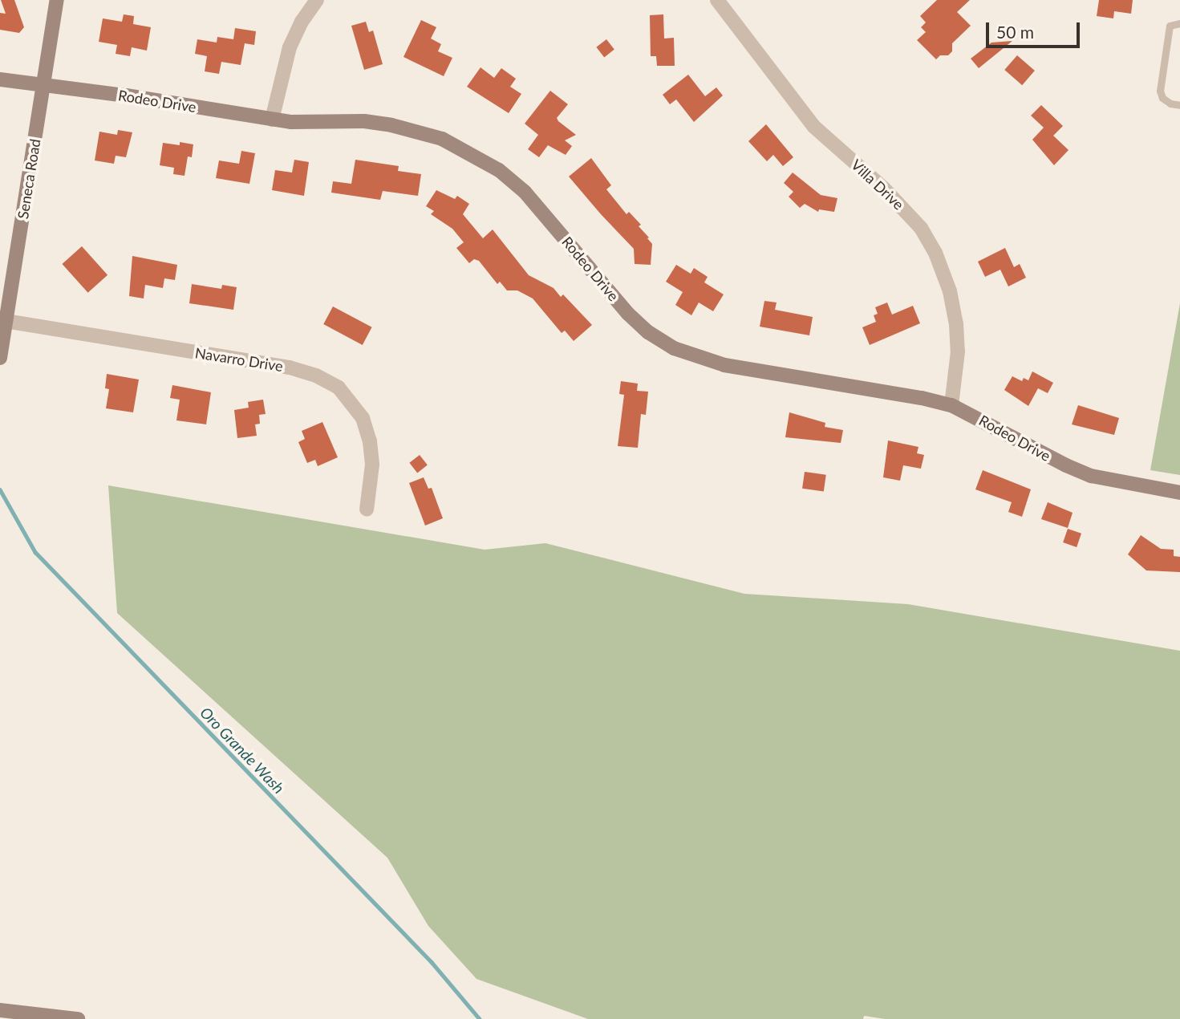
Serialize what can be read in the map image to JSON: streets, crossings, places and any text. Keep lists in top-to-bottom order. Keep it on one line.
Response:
{"streets":{"street":["Rodeo Drive","Seneca Road","Villa Drive","Navarro Drive"]},"crossings":[["Rodeo Drive","Seneca Road"],["Rodeo Drive","Villa Drive"],["Seneca Road","Navarro Drive"]],"water":["Oro Grande Wash"],"scale_bar":"50 m"}
